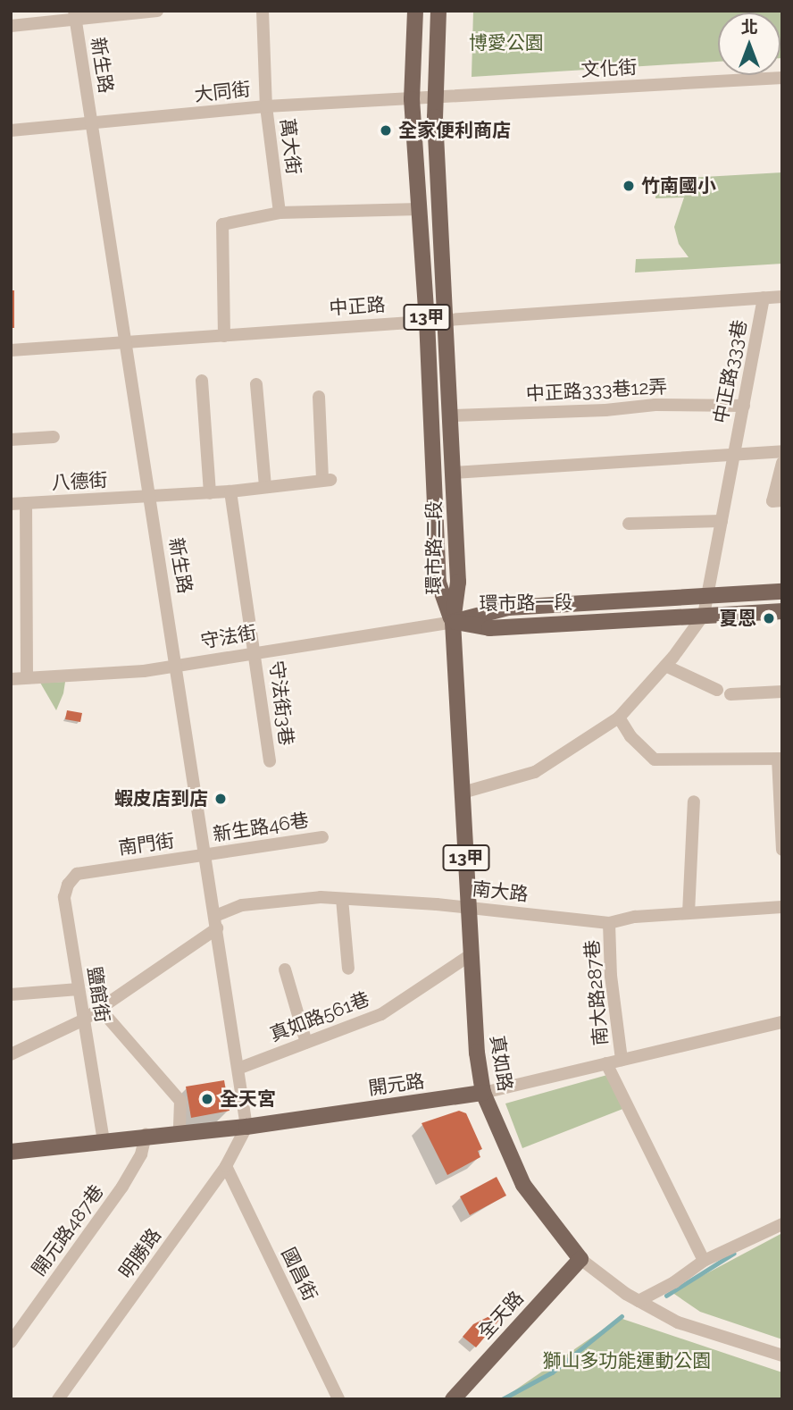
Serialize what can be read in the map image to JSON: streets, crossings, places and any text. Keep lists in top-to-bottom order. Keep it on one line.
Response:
{"streets":{"main road":["13甲","環市路二段","環市路一段","真如路","開元路","全天路"],"street":["新生路","文化街","大同街","萬大街","中正路","中正路333巷","中正路333巷12弄","八德街","守法街","守法街3巷","新生路46巷","南門街","南大路","南大路287巷","鹽館街","真如路561巷","開元路487巷","明勝路","國昌街"]},"crossings":[["新生路","大同街"],["新生路","中正路"],["新生路","八德街"],["新生路","守法街"],["新生路","新生路46巷"],["新生路","南門街"],["新生路","南大路"],["新生路","真如路561巷"],["新生路","開元路"],["新生路","明勝路"],["文化街","大同街"],["文化街","環市路二段"],["大同街","萬大街"],["大同街","環市路二段"],["中正路","中正路333巷"],["中正路","環市路二段"],["中正路333巷","中正路333巷12弄"],["中正路333巷","環市路一段"],["中正路333巷12弄","環市路二段"],["八德街","守法街3巷"],["環市路二段","環市路一段"],["環市路二段","守法街"],["環市路二段","真如路"],["環市路一段","守法街"],["環市路一段","真如路"],["守法街","守法街3巷"],["守法街","真如路"],["新生路46巷","南門街"],["南門街","鹽館街"],["南大路","南大路287巷"],["南大路","鹽館街"],["南大路","真如路"],["南大路287巷","開元路"],["鹽館街","開元路"],["真如路561巷","真如路"],["真如路","開元路"],["真如路","全天路"],["開元路","開元路487巷"],["開元路","明勝路"],["明勝路","國昌街"]],"parks":["博愛公園","獅山多功能運動公園"],"places":["全家便利商店","竹南國小","夏恩","蝦皮店到店","全天宮"],"north":"top"}
